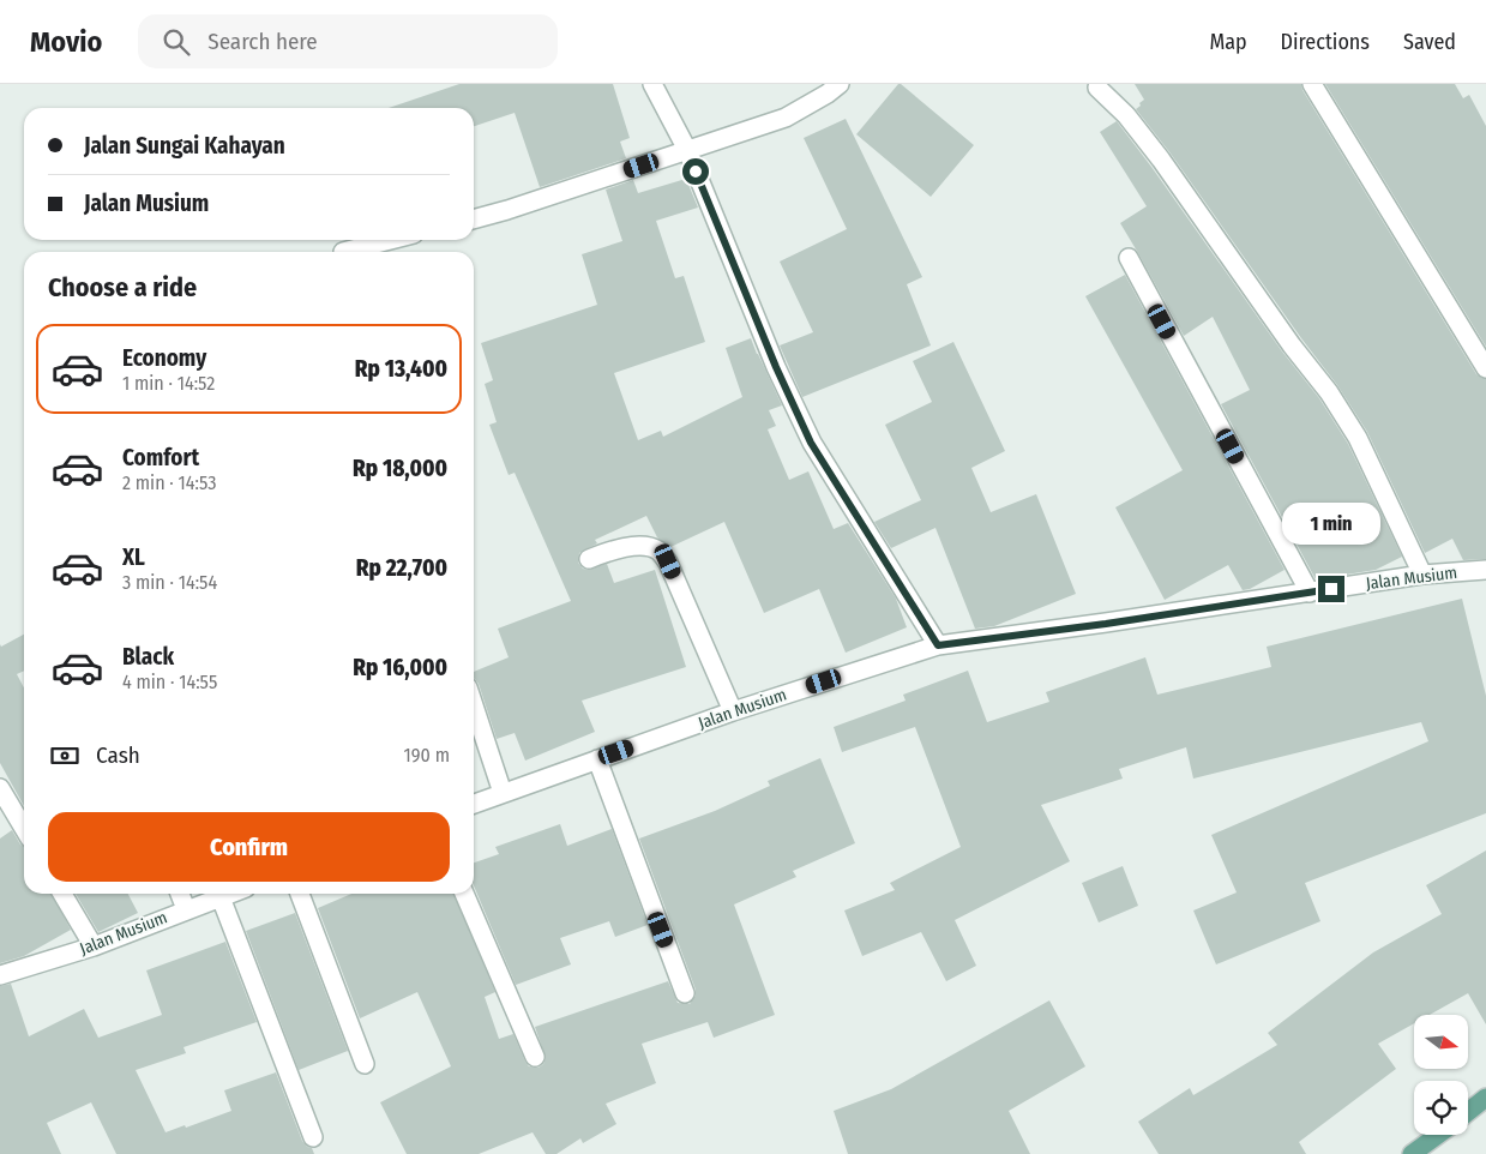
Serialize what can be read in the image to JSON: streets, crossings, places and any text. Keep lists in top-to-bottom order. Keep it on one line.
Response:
{"streets":{"street":["Jalan Musium"]},"north":"right","page":{"header":"Movio","search":"Search here","nav":["Map","Directions","Saved"],"banner":["Jalan Sungai Kahayan","Jalan Musium"],"heading":"Choose a ride","list":[{"name":"Economy","note":"1 min · 14:52","value":"Rp 13,400"},{"name":"Comfort","note":"2 min · 14:53","value":"Rp 18,000"},{"name":"XL","note":"3 min · 14:54","value":"Rp 22,700"},{"name":"Black","note":"4 min · 14:55","value":"Rp 16,000"}],"bubble":"1 min","pay":["Cash","190 m"],"buttons":"Confirm"}}
